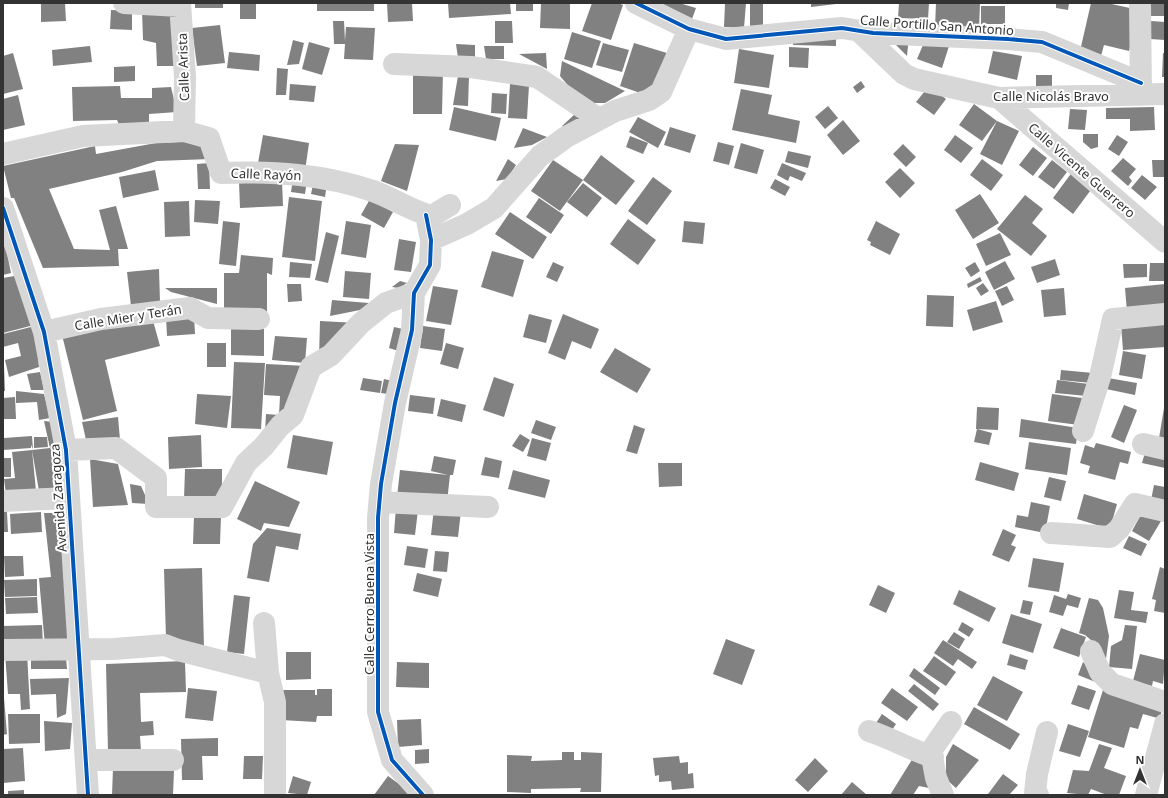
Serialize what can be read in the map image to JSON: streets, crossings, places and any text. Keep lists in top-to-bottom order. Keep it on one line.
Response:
{"streets":{"street":["Calle Portillo San Antonio","Calle Arista","Calle Nicolás Bravo","Calle Vicente Guerrero","Calle Rayón","Calle Mier y Terán","Avenida Zaragoza","Calle Cerro Buena Vista"]},"crossings":[["Calle Portillo San Antonio","Calle Nicolás Bravo"],["Calle Arista","Calle Rayón"],["Calle Nicolás Bravo","Calle Vicente Guerrero"],["Calle Rayón","Calle Cerro Buena Vista"],["Calle Mier y Terán","Avenida Zaragoza"]],"north":"top"}
